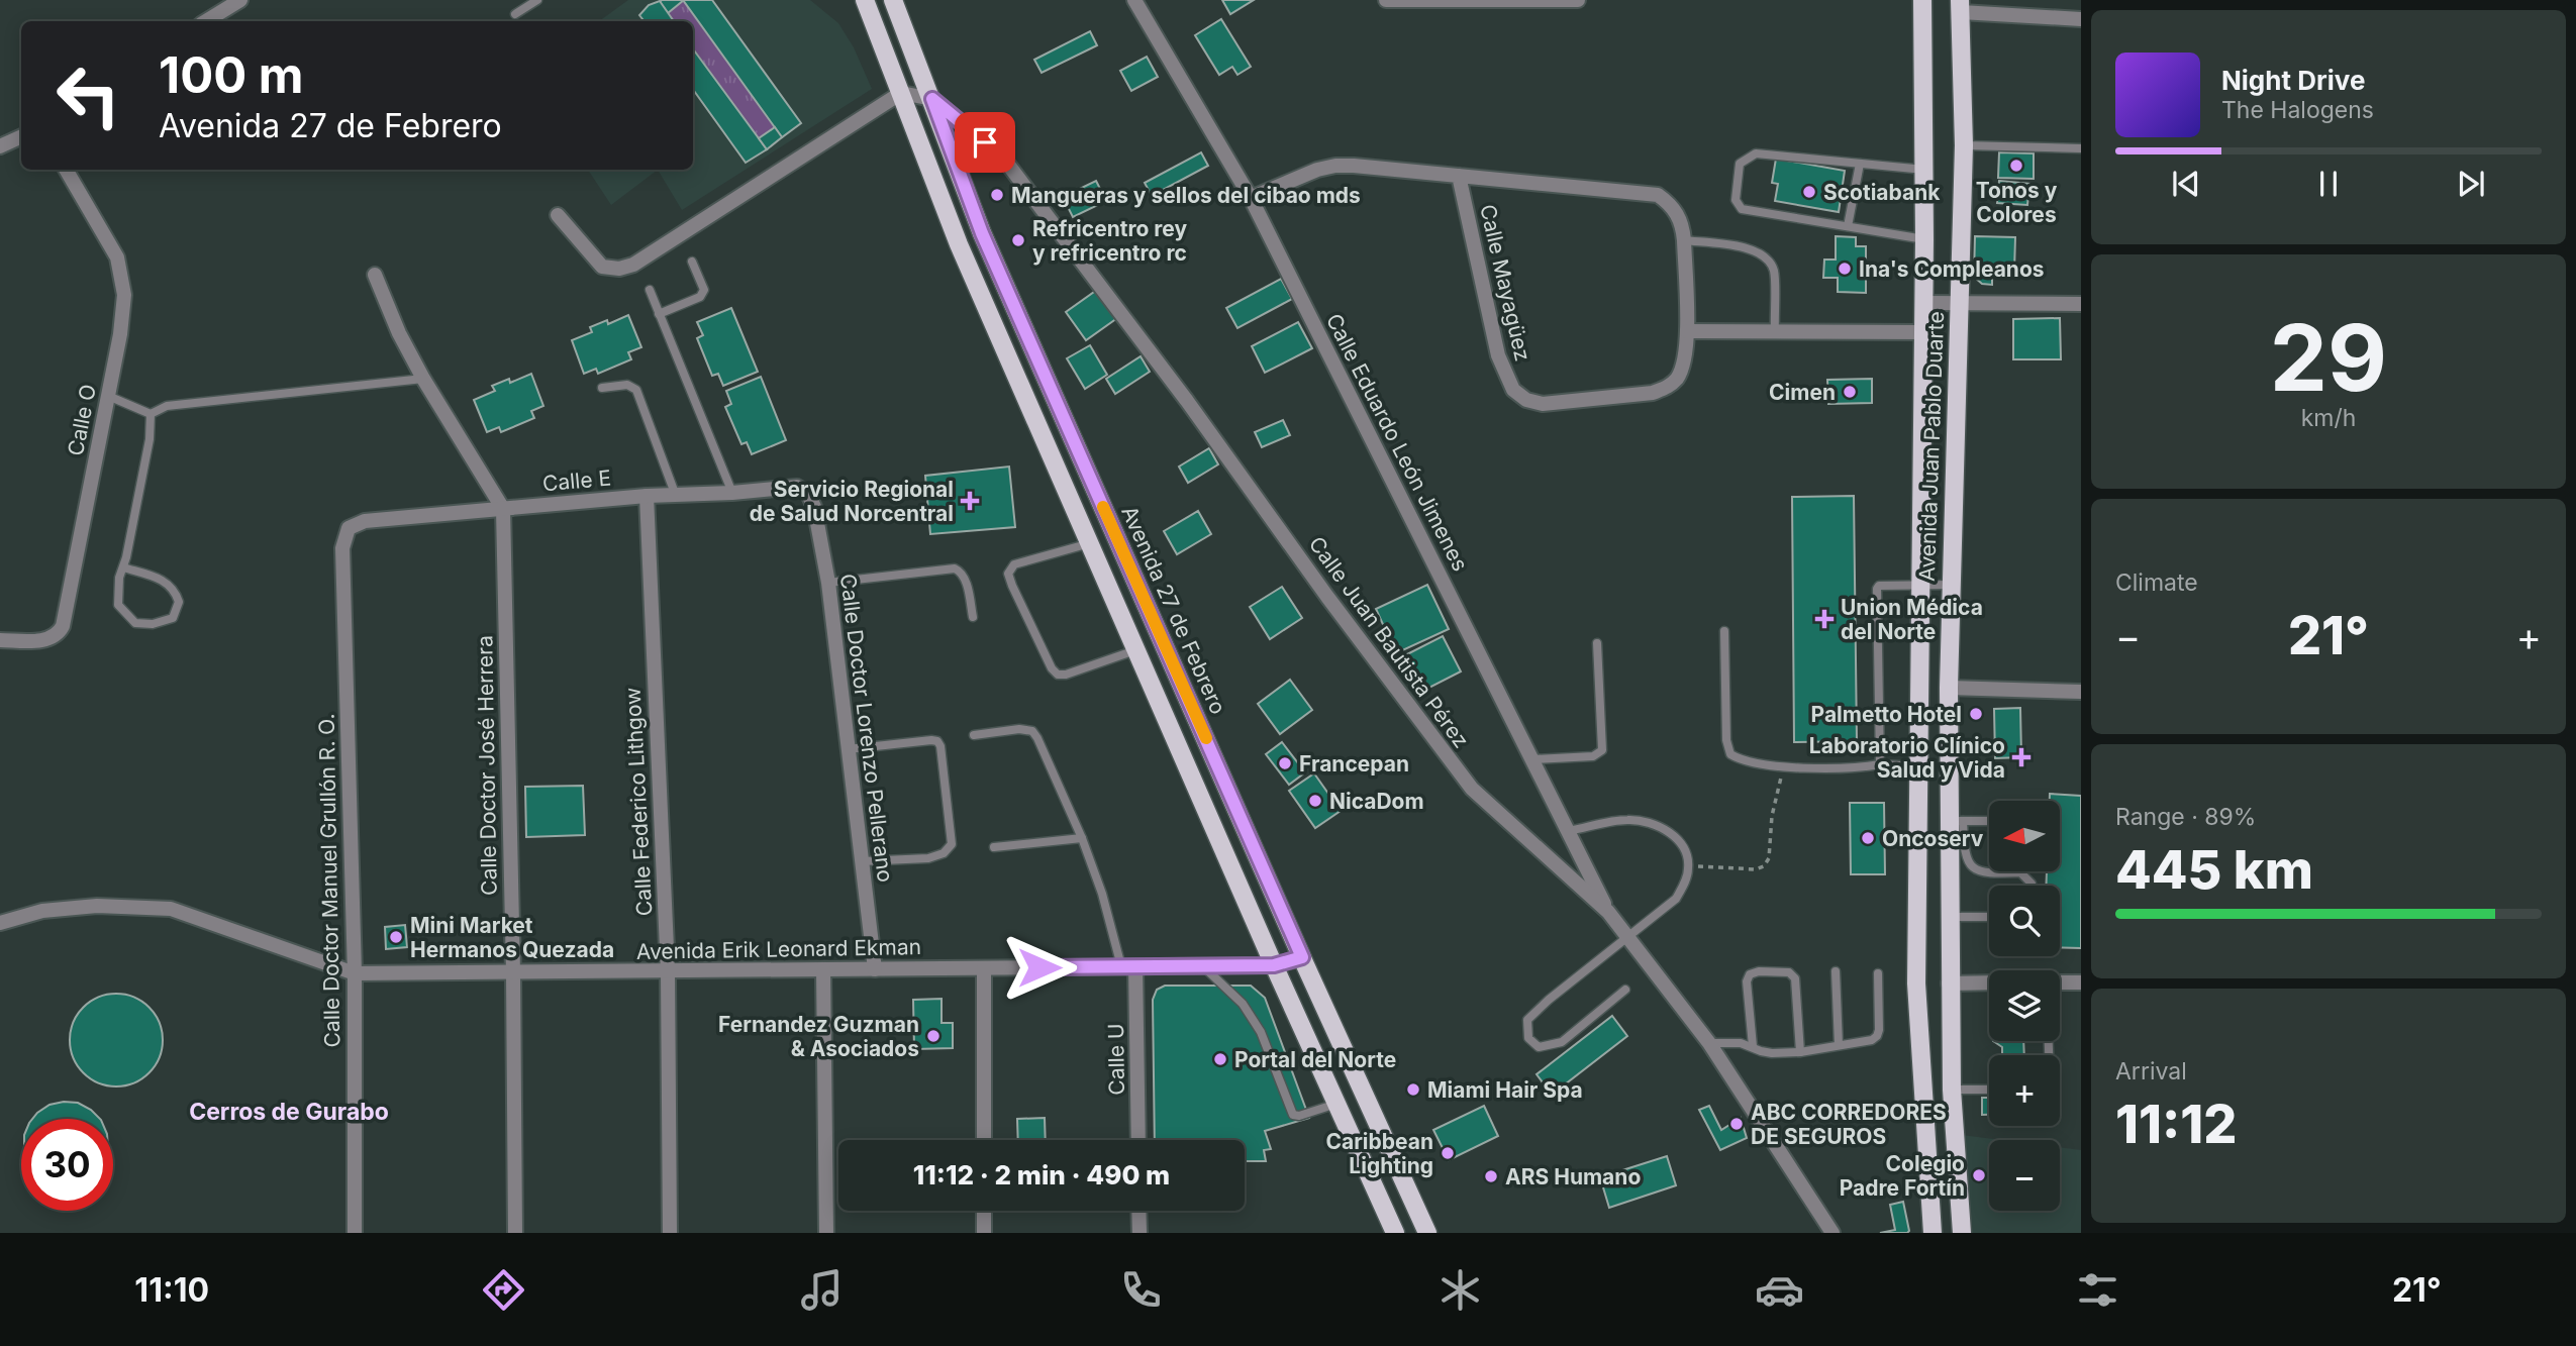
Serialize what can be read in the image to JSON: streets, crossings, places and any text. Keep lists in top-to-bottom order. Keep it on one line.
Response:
{"streets":{"main road":["Avenida Juan Pablo Duarte","Avenida 27 de Febrero"],"street":["Calle Mayagüez","Calle O","Calle Eduardo León Jimenes","Calle E","Calle Juan Bautista Pérez","Calle Doctor Lorenzo Pellerano","Calle Doctor José Herrera","Calle Federico Lithgow","Calle Doctor Manuel Grullón R. O.","Avenida Erik Leonard Ekman","Calle U"]},"crossings":[["Calle Mayagüez","Calle Eduardo León Jimenes"],["Calle Eduardo León Jimenes","Calle Juan Bautista Pérez"],["Calle E","Calle Doctor Lorenzo Pellerano"],["Calle E","Calle Doctor José Herrera"],["Calle E","Calle Federico Lithgow"],["Calle E","Calle Doctor Manuel Grullón R. O."],["Avenida 27 de Febrero","Calle Juan Bautista Pérez"],["Avenida 27 de Febrero","Avenida Erik Leonard Ekman"],["Calle Doctor Lorenzo Pellerano","Avenida Erik Leonard Ekman"],["Calle Doctor José Herrera","Avenida Erik Leonard Ekman"],["Calle Federico Lithgow","Avenida Erik Leonard Ekman"],["Calle Doctor Manuel Grullón R. O.","Avenida Erik Leonard Ekman"],["Avenida Erik Leonard Ekman","Calle U"]],"districts":["Cerros de Gurabo"],"places":{"other":["Tonos y Colores","Scotiabank","Mangueras y sellos del cibao mds","Refricentro rey y refricentro rc","Ina's Compleanos","Cimen","Palmetto Hotel","Francepan","NicaDom","Oncoserv","Mini Market Hermanos Quezada","Fernandez Guzman & Asociados","Portal del Norte","Miami Hair Spa","ABC CORREDORES DE SEGUROS","Caribbean Lighting","Colegio Padre Fortín","ARS Humano"],"health":["Servicio Regional de Salud Norcentral","Union Médica del Norte","Laboratorio Clínico Salud y Vida"]},"north":"left","page":{"turn":["100 m","Avenida 27 de Febrero"],"song":["Night Drive","The Halogens"],"tile":[["29","km/h"],"Climate",["Range · 89%","445 km"],["Arrival","11:12"]],"heat":["−","21°","+"],"map_buttons":["+","−"],"limit":"30","trip":"11:12 · 2 min · 490 m","tabs":["11:10","21°"]}}
